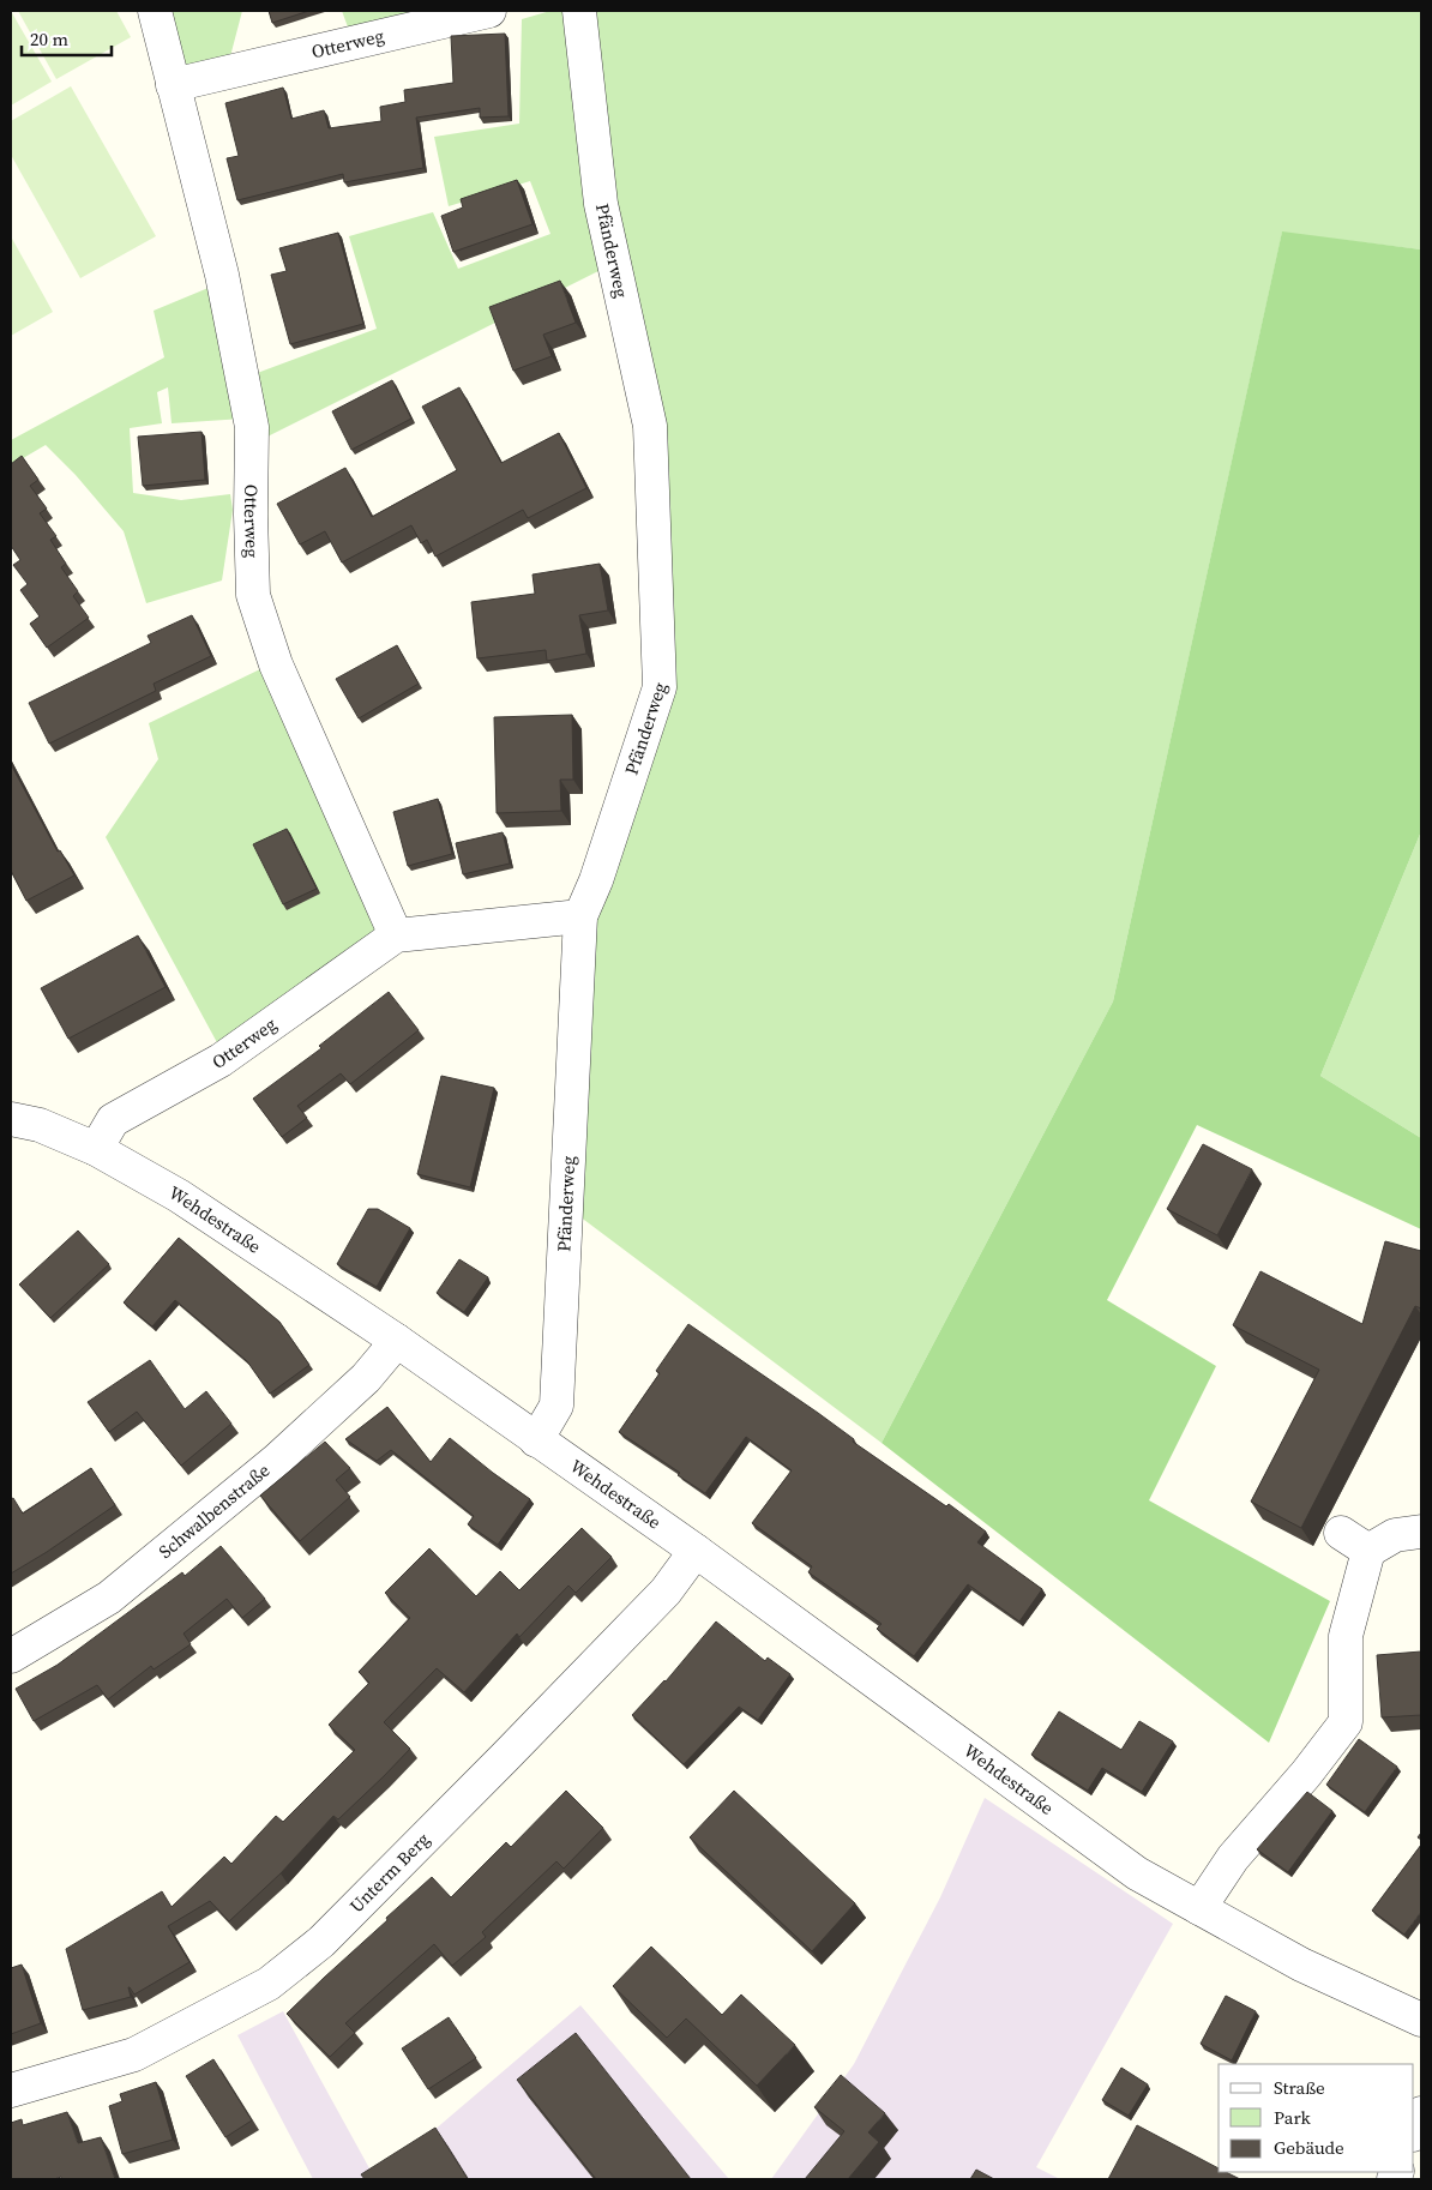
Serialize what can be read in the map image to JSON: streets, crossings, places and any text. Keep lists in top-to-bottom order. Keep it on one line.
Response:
{"streets":{"street":["Otterweg","Pfänderweg","Wehdestraße","Schwalbenstraße","Unterm Berg"]},"crossings":[["Otterweg","Pfänderweg"],["Otterweg","Wehdestraße"],["Pfänderweg","Wehdestraße"],["Wehdestraße","Schwalbenstraße"],["Wehdestraße","Unterm Berg"]],"legend":["Straße","Park","Gebäude"],"scale_bar":"20 m"}
